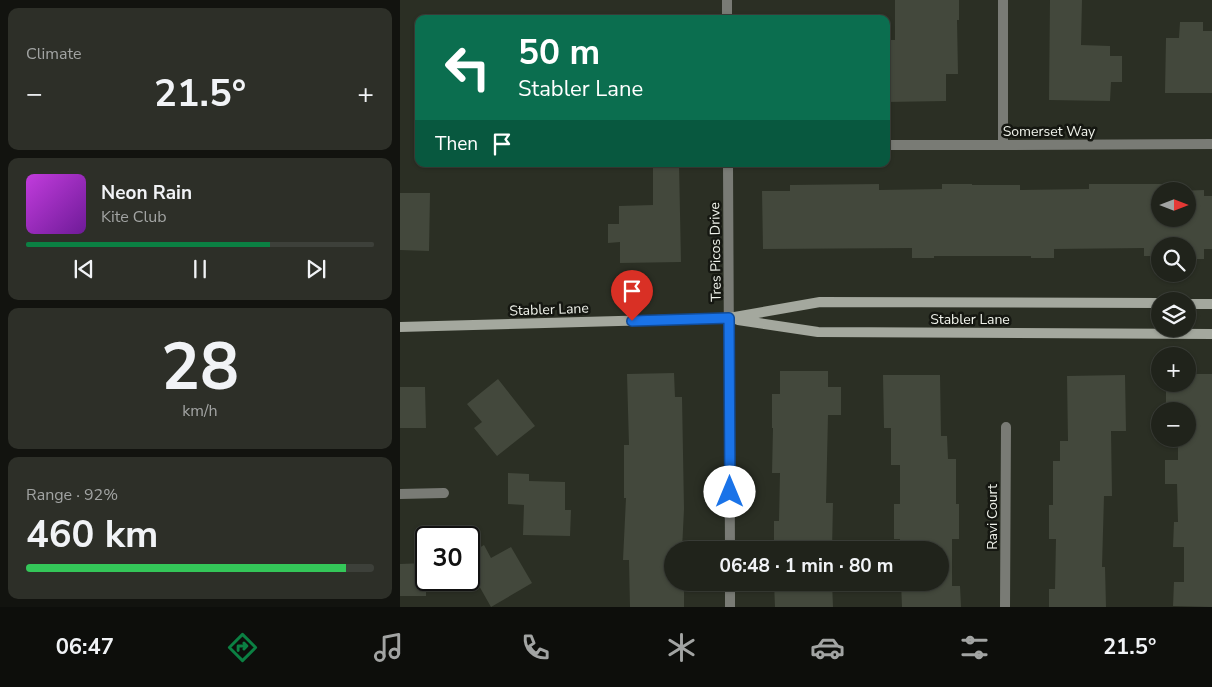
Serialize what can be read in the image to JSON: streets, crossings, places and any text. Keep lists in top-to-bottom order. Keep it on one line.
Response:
{"streets":{"street":["Somerset Way","Tres Picos Drive","Stabler Lane","Ravi Court"]},"crossings":[["Tres Picos Drive","Stabler Lane"]],"north":"right","page":{"tile":["Climate",["28","km/h"],["Range · 92%","460 km"]],"turn":["50 m","Stabler Lane"],"heat":["−","21.5°","+"],"then":"Then","song":["Neon Rain","Kite Club"],"map_buttons":["+","−"],"limit":"30","trip":"06:48 · 1 min · 80 m","tabs":["06:47","21.5°"]}}
